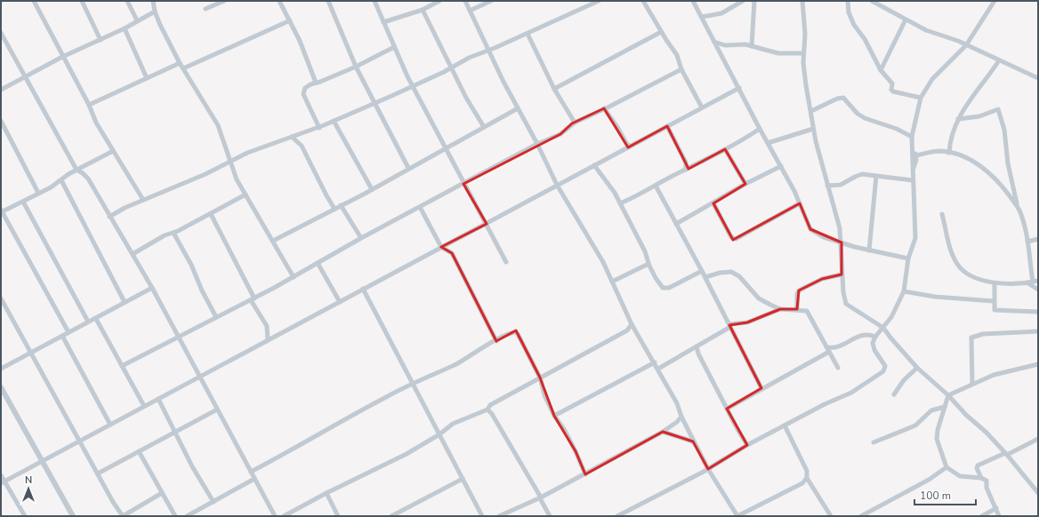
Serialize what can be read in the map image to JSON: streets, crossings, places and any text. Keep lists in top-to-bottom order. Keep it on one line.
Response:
{"scale_bar":"100 m","north":"top"}
